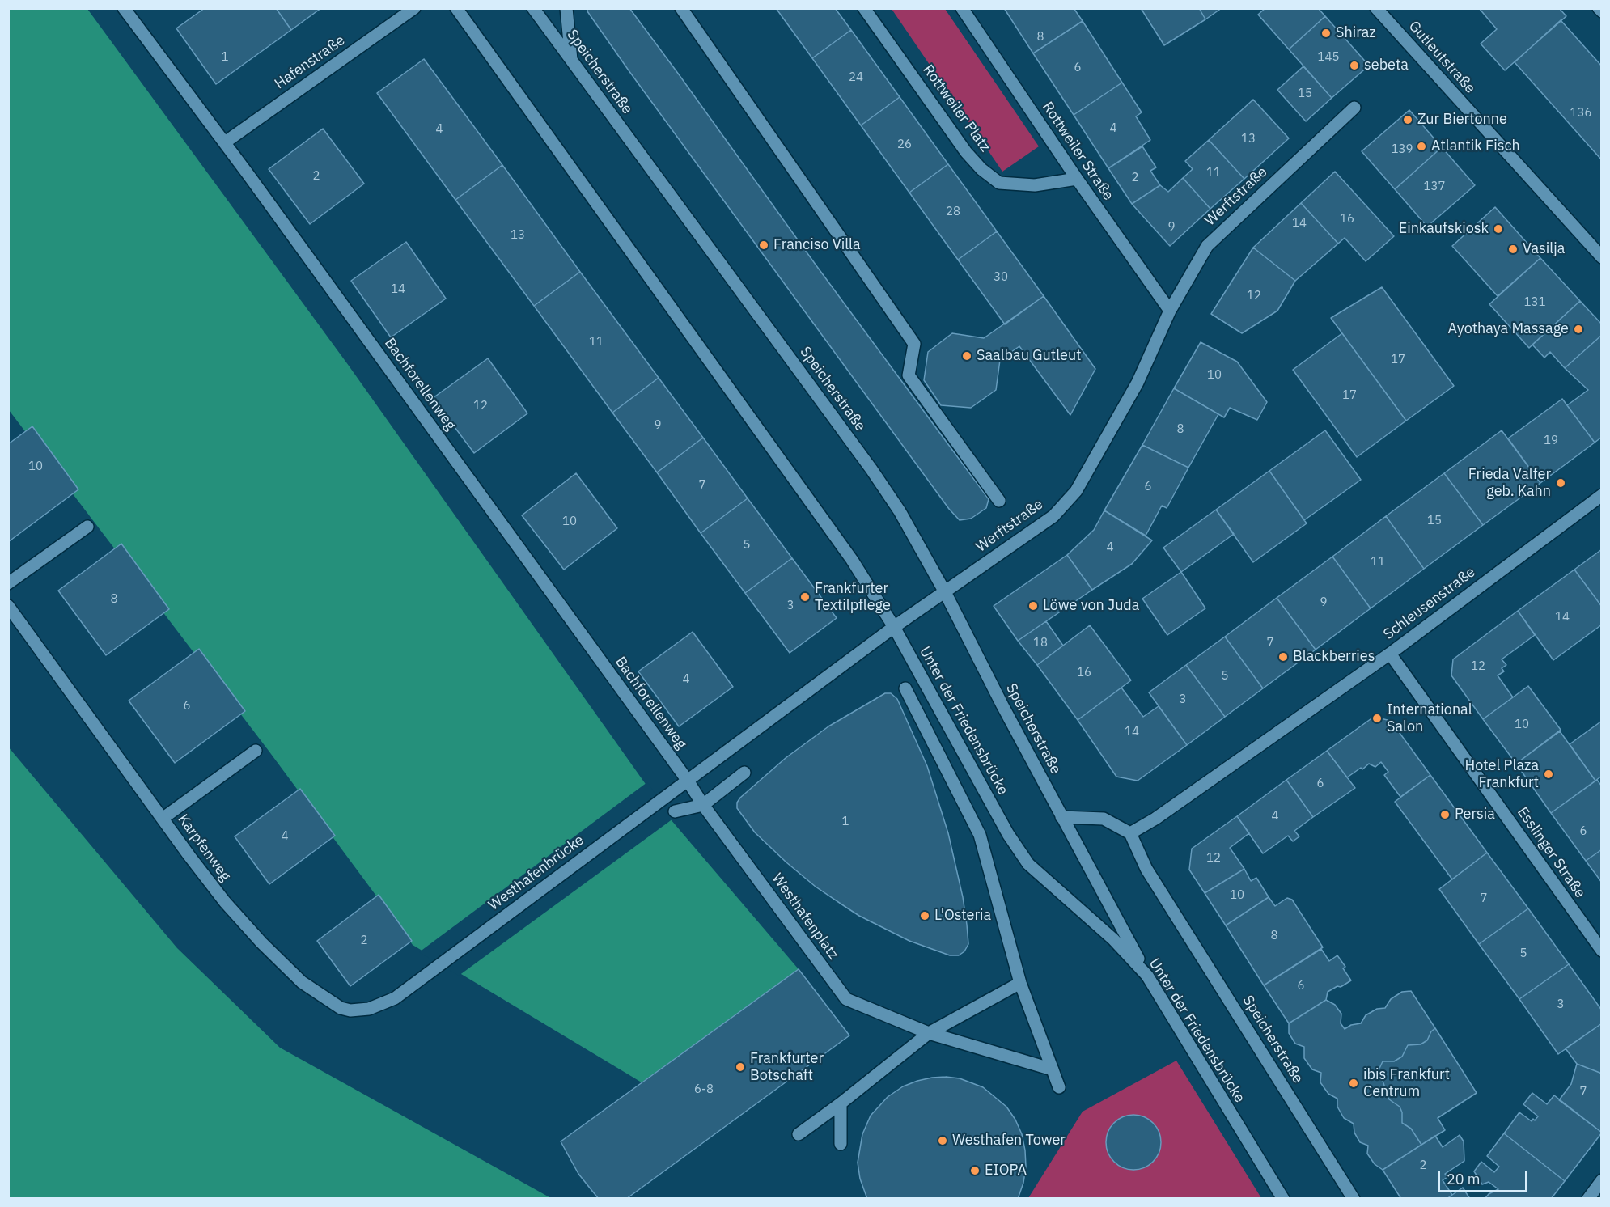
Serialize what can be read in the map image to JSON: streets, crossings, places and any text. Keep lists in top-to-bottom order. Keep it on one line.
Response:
{"streets":{"street":["Gutleutstraße","Hafenstraße","Speicherstraße","Rottweiler Platz","Rottweiler Straße","Werftstraße","Bachforellenweg","Schleusenstraße","Unter der Friedensbrücke","Karpfenweg","Esslinger Straße","Westhafenbrücke","Westhafenplatz"]},"crossings":[["Hafenstraße","Bachforellenweg"],["Speicherstraße","Werftstraße"],["Speicherstraße","Schleusenstraße"],["Speicherstraße","Unter der Friedensbrücke"],["Rottweiler Platz","Rottweiler Straße"],["Rottweiler Straße","Werftstraße"],["Werftstraße","Bachforellenweg"],["Werftstraße","Unter der Friedensbrücke"],["Werftstraße","Westhafenbrücke"],["Werftstraße","Westhafenplatz"],["Bachforellenweg","Westhafenplatz"],["Schleusenstraße","Esslinger Straße"],["Karpfenweg","Westhafenbrücke"]],"places":["Shiraz","sebeta","Zur Biertonne","Atlantik Fisch","Einkaufskiosk","Franciso Villa","Vasilja","Ayothaya Massage","Saalbau Gutleut","Frieda Valfer geb. Kahn","Frankfurter Textilpflege","Löwe von Juda","Blackberries","International Salon","Hotel Plaza Frankfurt","Persia","L'Osteria","Frankfurter Botschaft","ibis Frankfurt Centrum","Westhafen Tower","EIOPA"],"house_numbers":["8","1","145","6","24","15","136","4","4","13","26","139","11","2","2","137","28","16","14","9","13","30","14","12","131","11","17","10","17","12","9","8","19","10","7","6","15","10","5","4","11","8","9","3","14","18","7","12","16","5","4","3","6","10","14","6","4","1","6","4","12","10","7","8","2","5","6","3","6-8","7","2"],"scale_bar":"20 m"}
